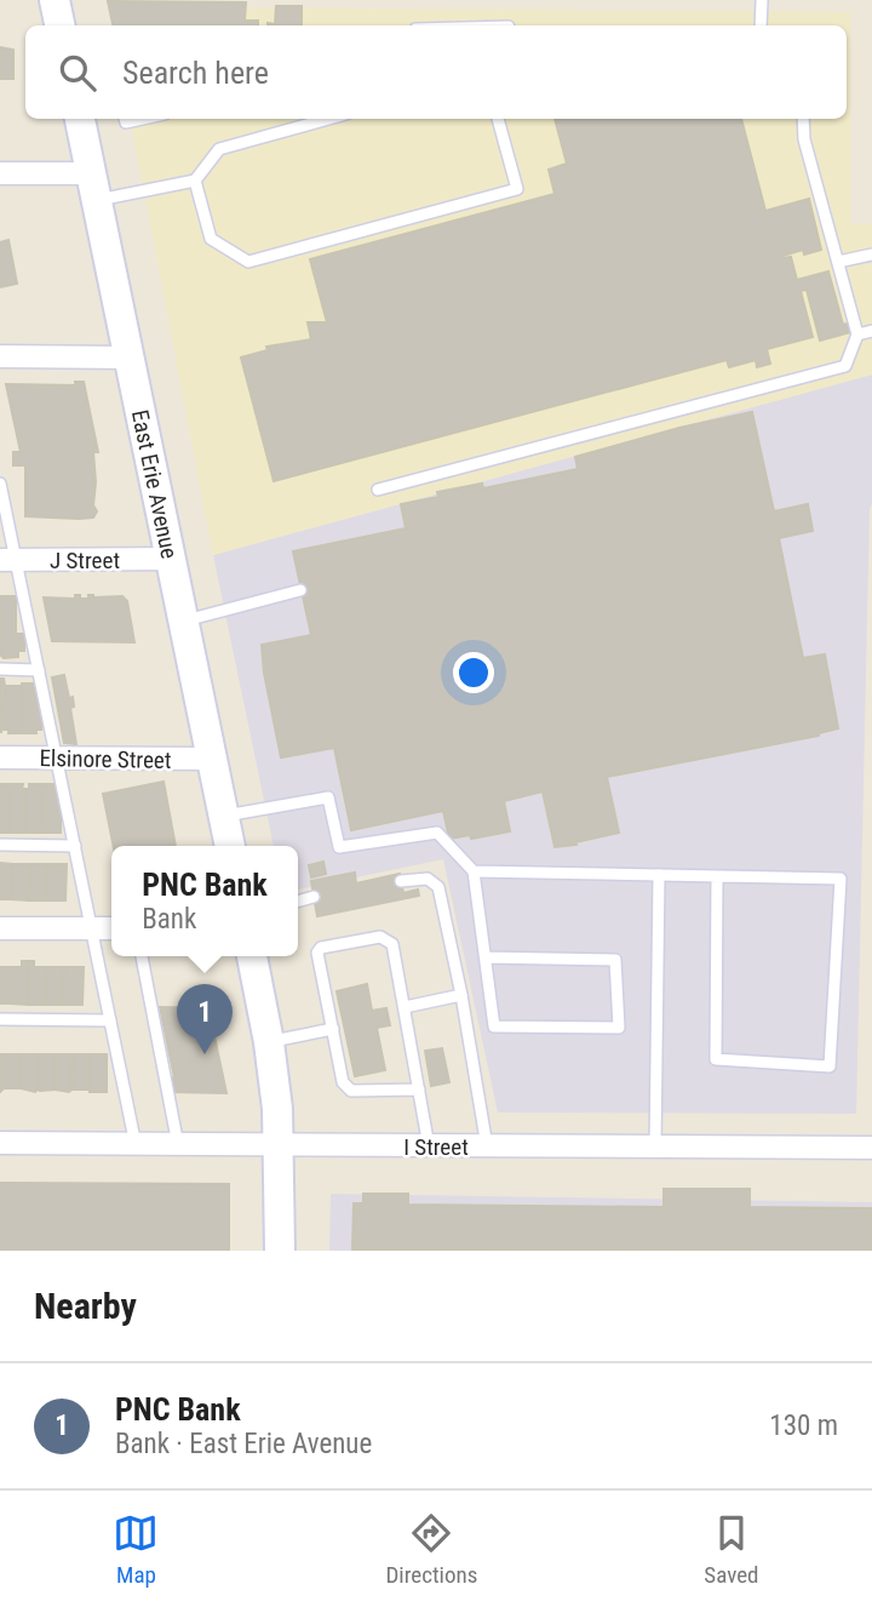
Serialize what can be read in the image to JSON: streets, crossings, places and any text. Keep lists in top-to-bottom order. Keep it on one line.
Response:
{"streets":{"main road":["East Erie Avenue"],"street":["J Street","Elsinore Street","I Street"]},"crossings":[["East Erie Avenue","J Street"],["East Erie Avenue","Elsinore Street"]],"page":{"search":"Search here","popup":["PNC Bank","Bank"],"pins":"1","heading":"Nearby","list":[{"mark":"1","name":"PNC Bank","note":"Bank · East Erie Avenue","value":"130 m"}],"nav":["Map","Directions","Saved"]}}
